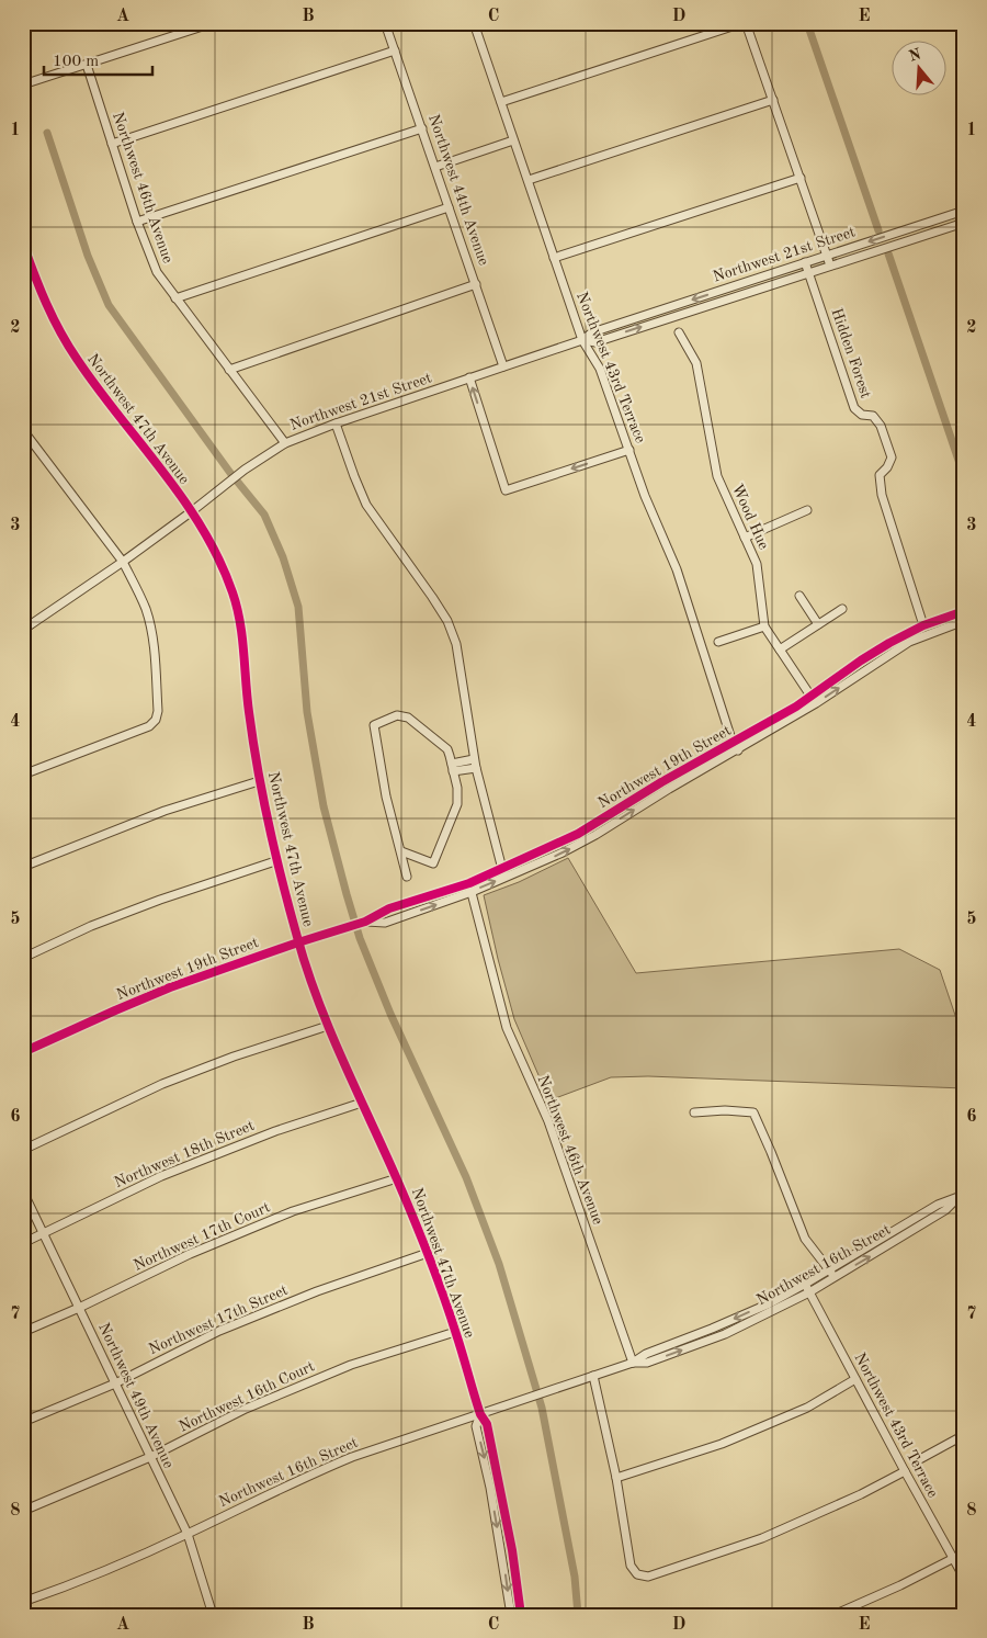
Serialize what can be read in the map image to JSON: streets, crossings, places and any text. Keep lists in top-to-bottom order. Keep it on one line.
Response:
{"streets":{"street":["Northwest 46th Avenue","Northwest 44th Avenue","Northwest 21st Street","Hidden Forest","Northwest 43rd Terrace","Northwest 47th Avenue","Wood Hue","Northwest 19th Street","Northwest 18th Street","Northwest 17th Court","Northwest 16th Street","Northwest 17th Street","Northwest 49th Avenue","Northwest 16th Court"]},"crossings":[["Northwest 46th Avenue","Northwest 21st Street"],["Northwest 46th Avenue","Northwest 19th Street"],["Northwest 46th Avenue","Northwest 16th Street"],["Northwest 44th Avenue","Northwest 21st Street"],["Northwest 21st Street","Hidden Forest"],["Northwest 21st Street","Northwest 43rd Terrace"],["Northwest 21st Street","Northwest 47th Avenue"],["Hidden Forest","Northwest 19th Street"],["Northwest 43rd Terrace","Northwest 19th Street"],["Northwest 43rd Terrace","Northwest 16th Street"],["Northwest 47th Avenue","Northwest 19th Street"],["Northwest 47th Avenue","Northwest 18th Street"],["Northwest 47th Avenue","Northwest 17th Court"],["Northwest 47th Avenue","Northwest 16th Street"],["Northwest 47th Avenue","Northwest 17th Street"],["Northwest 47th Avenue","Northwest 16th Court"],["Wood Hue","Northwest 19th Street"],["Northwest 18th Street","Northwest 49th Avenue"],["Northwest 17th Court","Northwest 49th Avenue"],["Northwest 16th Street","Northwest 49th Avenue"],["Northwest 17th Street","Northwest 49th Avenue"],["Northwest 49th Avenue","Northwest 16th Court"]],"scale_bar":"100 m","north":"top","grid":{"columns":["A","B","C","D","E"],"rows":["1","2","3","4","5","6","7","8"]}}
